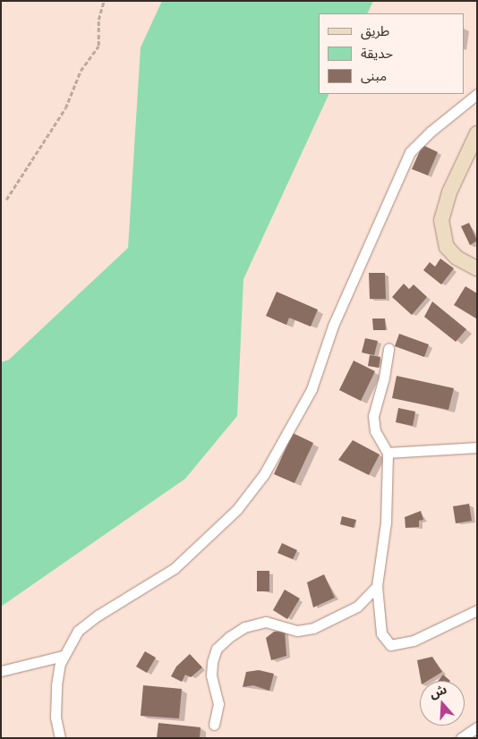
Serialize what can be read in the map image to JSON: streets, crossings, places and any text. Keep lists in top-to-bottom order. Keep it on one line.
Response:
{"legend":["طريق","حديقة","مبنى"],"north":"top"}
